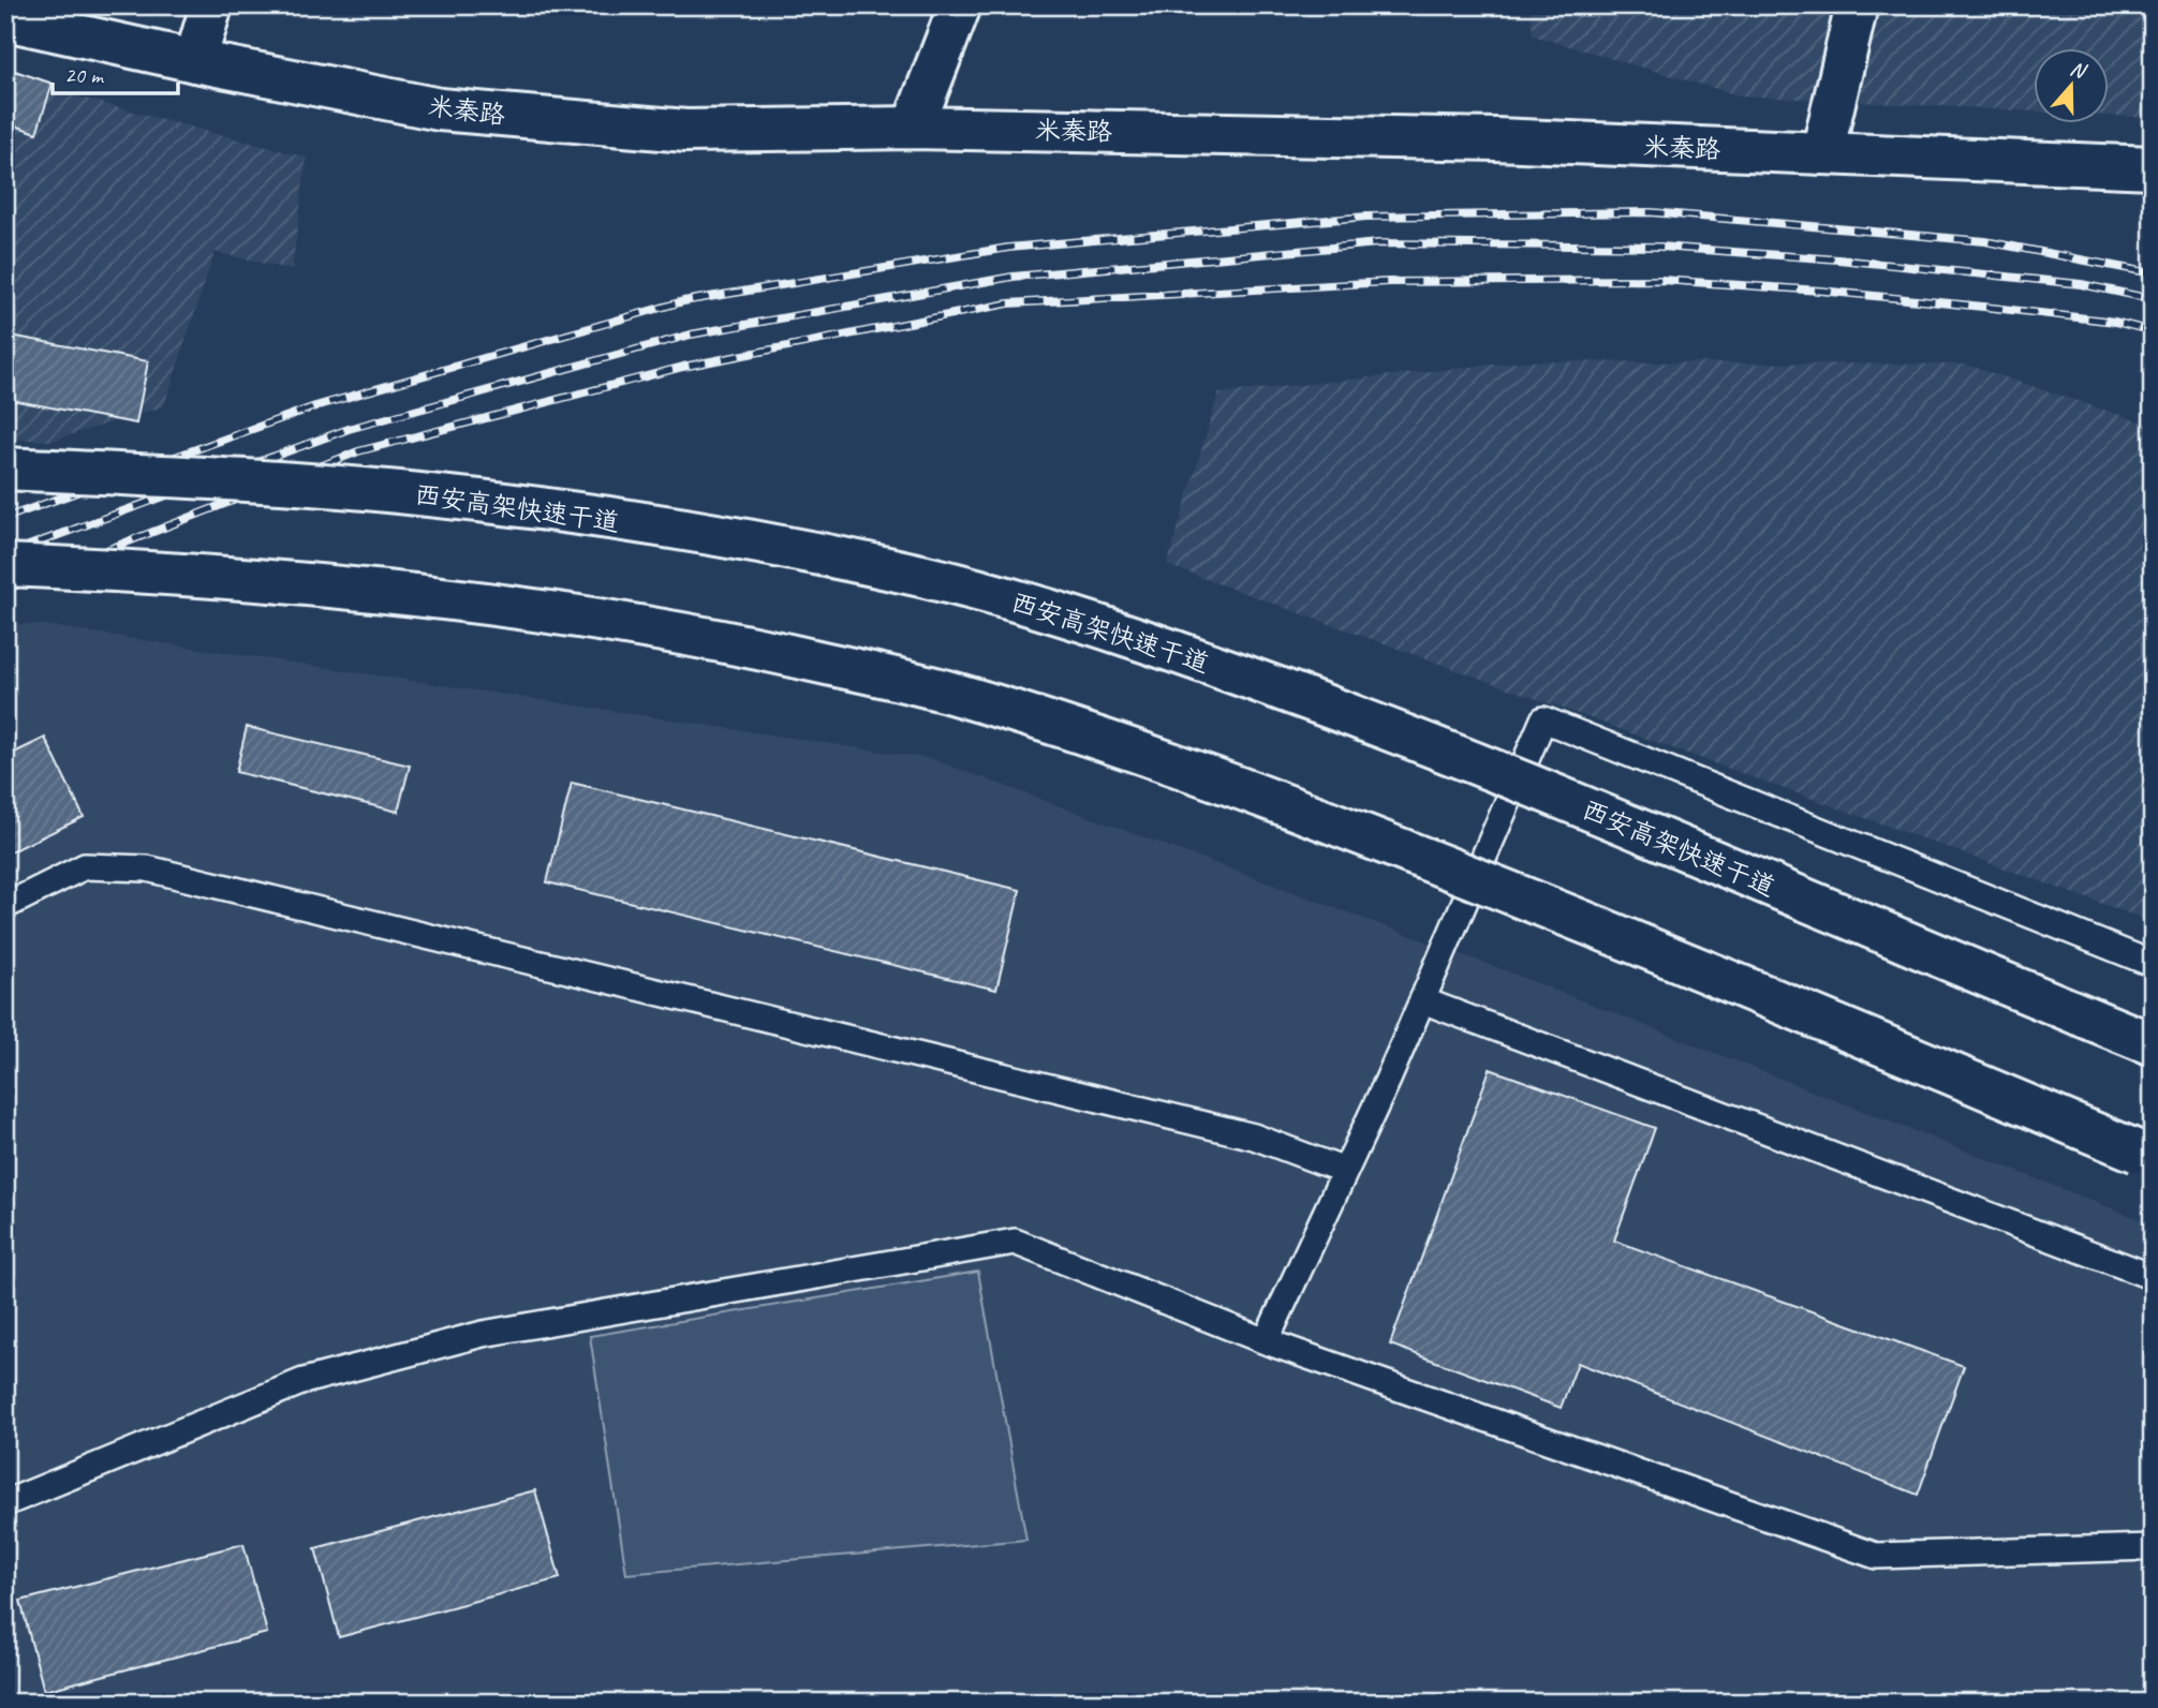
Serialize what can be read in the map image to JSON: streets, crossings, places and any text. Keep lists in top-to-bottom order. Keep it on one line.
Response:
{"streets":{"main road":["米秦路","西安高架快速干道"]},"scale_bar":"20 m","north":"top"}
